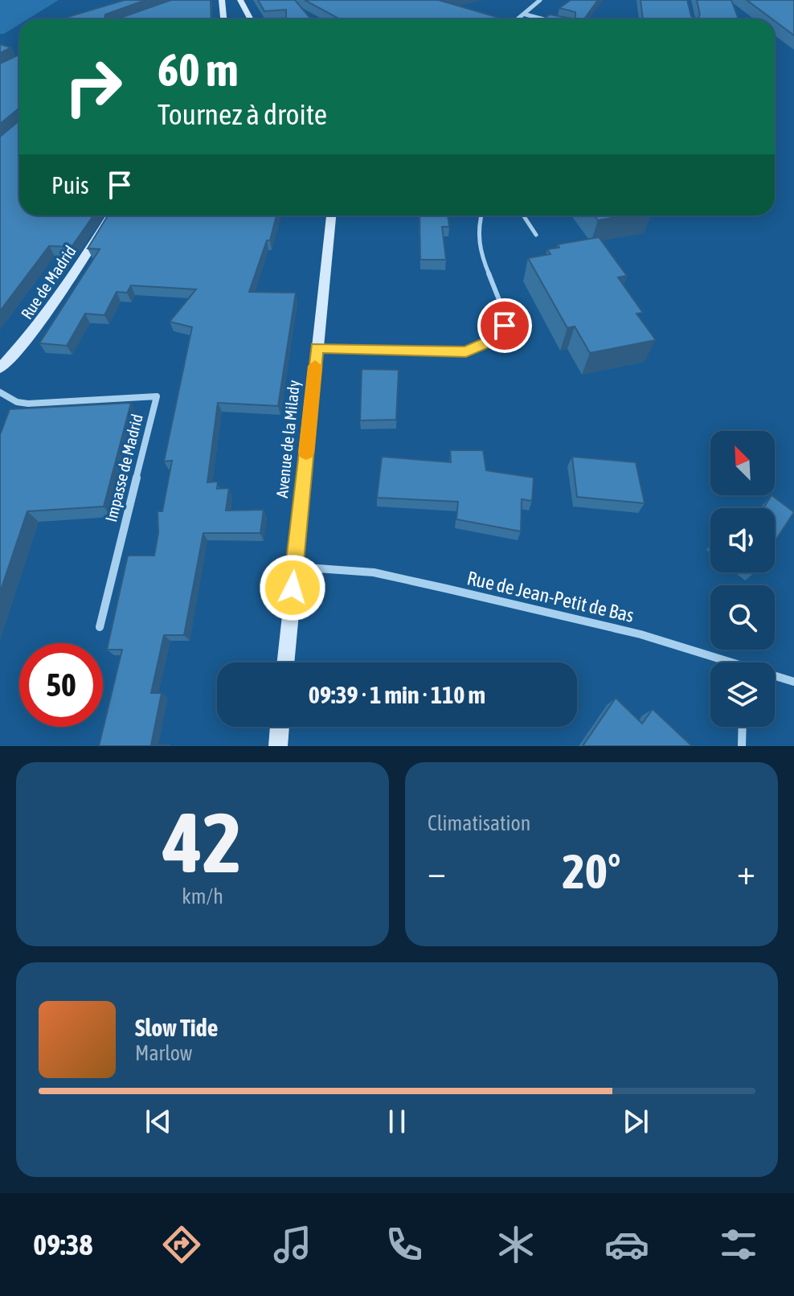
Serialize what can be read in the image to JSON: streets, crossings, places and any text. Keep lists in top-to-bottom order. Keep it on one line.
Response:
{"streets":{"main road":["Rue de Madrid","Avenue de la Milady"],"street":["Impasse de Madrid","Rue de Jean-Petit de Bas"]},"crossings":[["Avenue de la Milady","Rue de Jean-Petit de Bas"]],"north":"top left","page":{"turn":["60 m","Tournez à droite"],"then":"Puis","limit":"50","trip":"09:39 · 1 min · 110 m","tile":[["42","km/h"],"Climatisation"],"heat":["−","20°","+"],"song":["Slow Tide","Marlow"],"tabs":"09:38"}}
